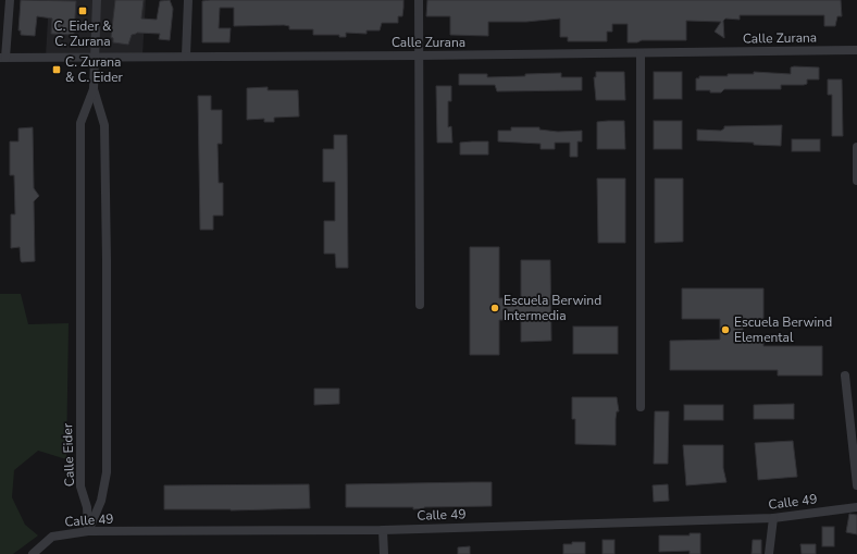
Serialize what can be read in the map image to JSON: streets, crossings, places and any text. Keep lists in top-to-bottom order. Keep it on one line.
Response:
{"streets":{"street":["Calle Zurana","Calle Eider","Calle 49"]},"crossings":[["Calle Zurana","Calle Eider"],["Calle Eider","Calle 49"]],"places":{"transit":["C. Eider & C. Zurana","C. Zurana & C. Eider"],"other":["Escuela Berwind Intermedia","Escuela Berwind Elemental"]}}
